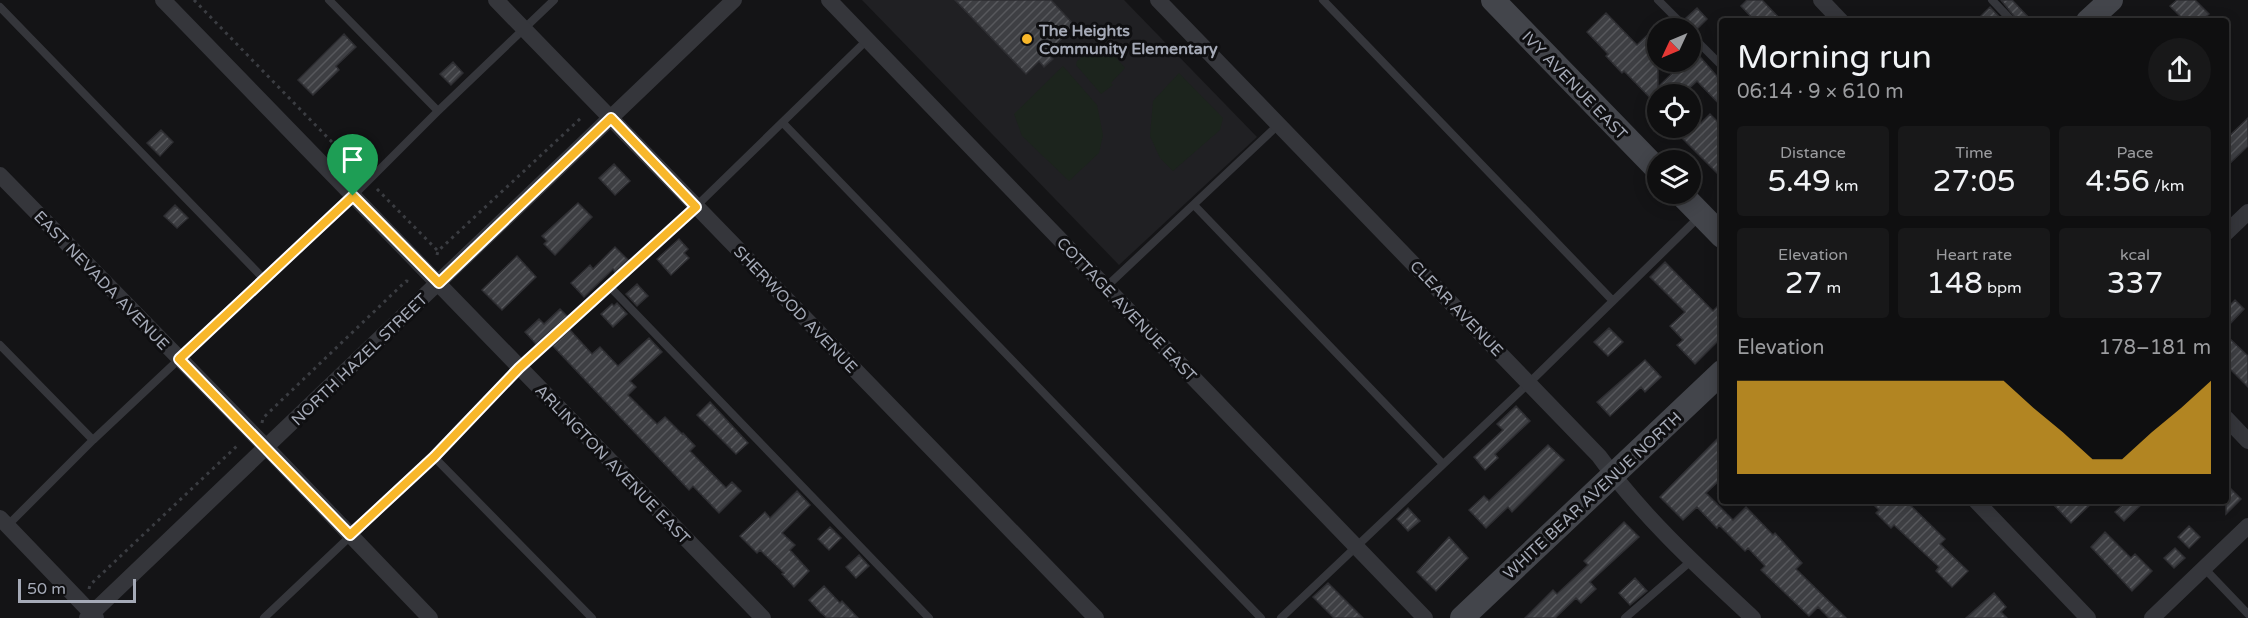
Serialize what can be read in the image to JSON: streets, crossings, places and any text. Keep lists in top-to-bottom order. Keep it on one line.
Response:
{"streets":{"main road":["IVY AVENUE EAST","WHITE BEAR AVENUE NORTH"],"street":["EAST NEVADA AVENUE","CLEAR AVENUE","SHERWOOD AVENUE","COTTAGE AVENUE EAST","NORTH HAZEL STREET","ARLINGTON AVENUE EAST"]},"crossings":[["EAST NEVADA AVENUE","NORTH HAZEL STREET"],["CLEAR AVENUE","WHITE BEAR AVENUE NORTH"],["SHERWOOD AVENUE","NORTH HAZEL STREET"],["NORTH HAZEL STREET","ARLINGTON AVENUE EAST"]],"places":["The Heights Community Elementary"],"scale_bar":"50 m","north":"bottom left","page":{"heading":["Morning run","06:14 · 9 × 610 m"],"stats":[["Distance","5.49 km"],["Time","27:05"],["Pace","4:56 /km"],["Elevation","27 m"],["Heart rate","148 bpm"],["kcal","337"]],"chart":["Elevation","178–181 m"],"scale":"50 m"}}
